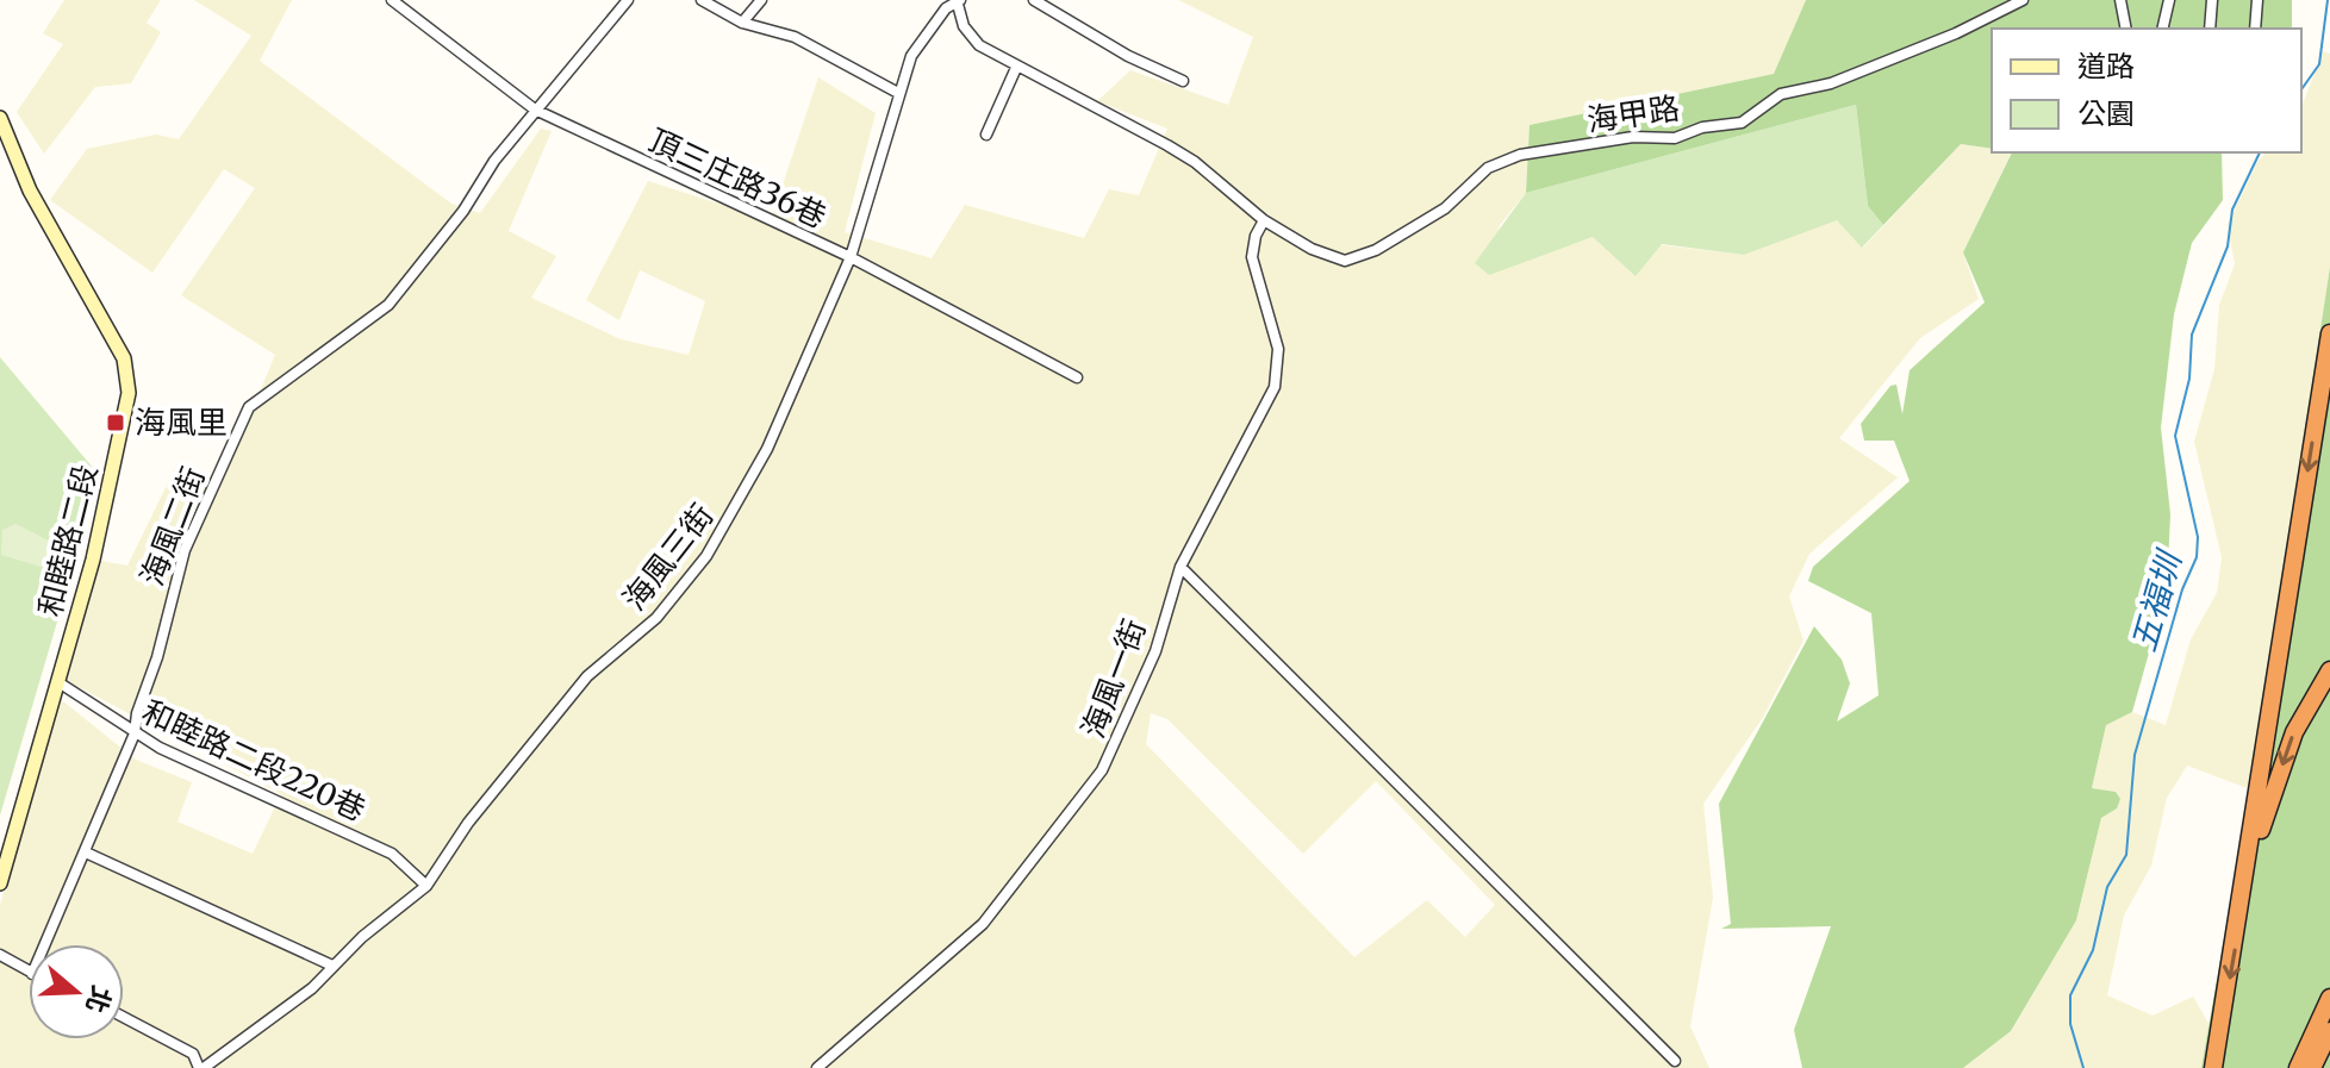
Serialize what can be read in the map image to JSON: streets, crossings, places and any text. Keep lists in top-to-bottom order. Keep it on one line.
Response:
{"streets":{"street":["海甲路","頂三庄路36巷","海風二街","和睦路二段","海風三街","海風一街","和睦路二段220巷"]},"crossings":[["海甲路","海風一街"],["頂三庄路36巷","海風二街"],["頂三庄路36巷","海風三街"],["海風二街","和睦路二段220巷"],["和睦路二段","和睦路二段220巷"],["海風三街","和睦路二段220巷"]],"water":["五福圳"],"places":{"transit":["海風里"]},"legend":["道路","公園"],"north":"right"}
